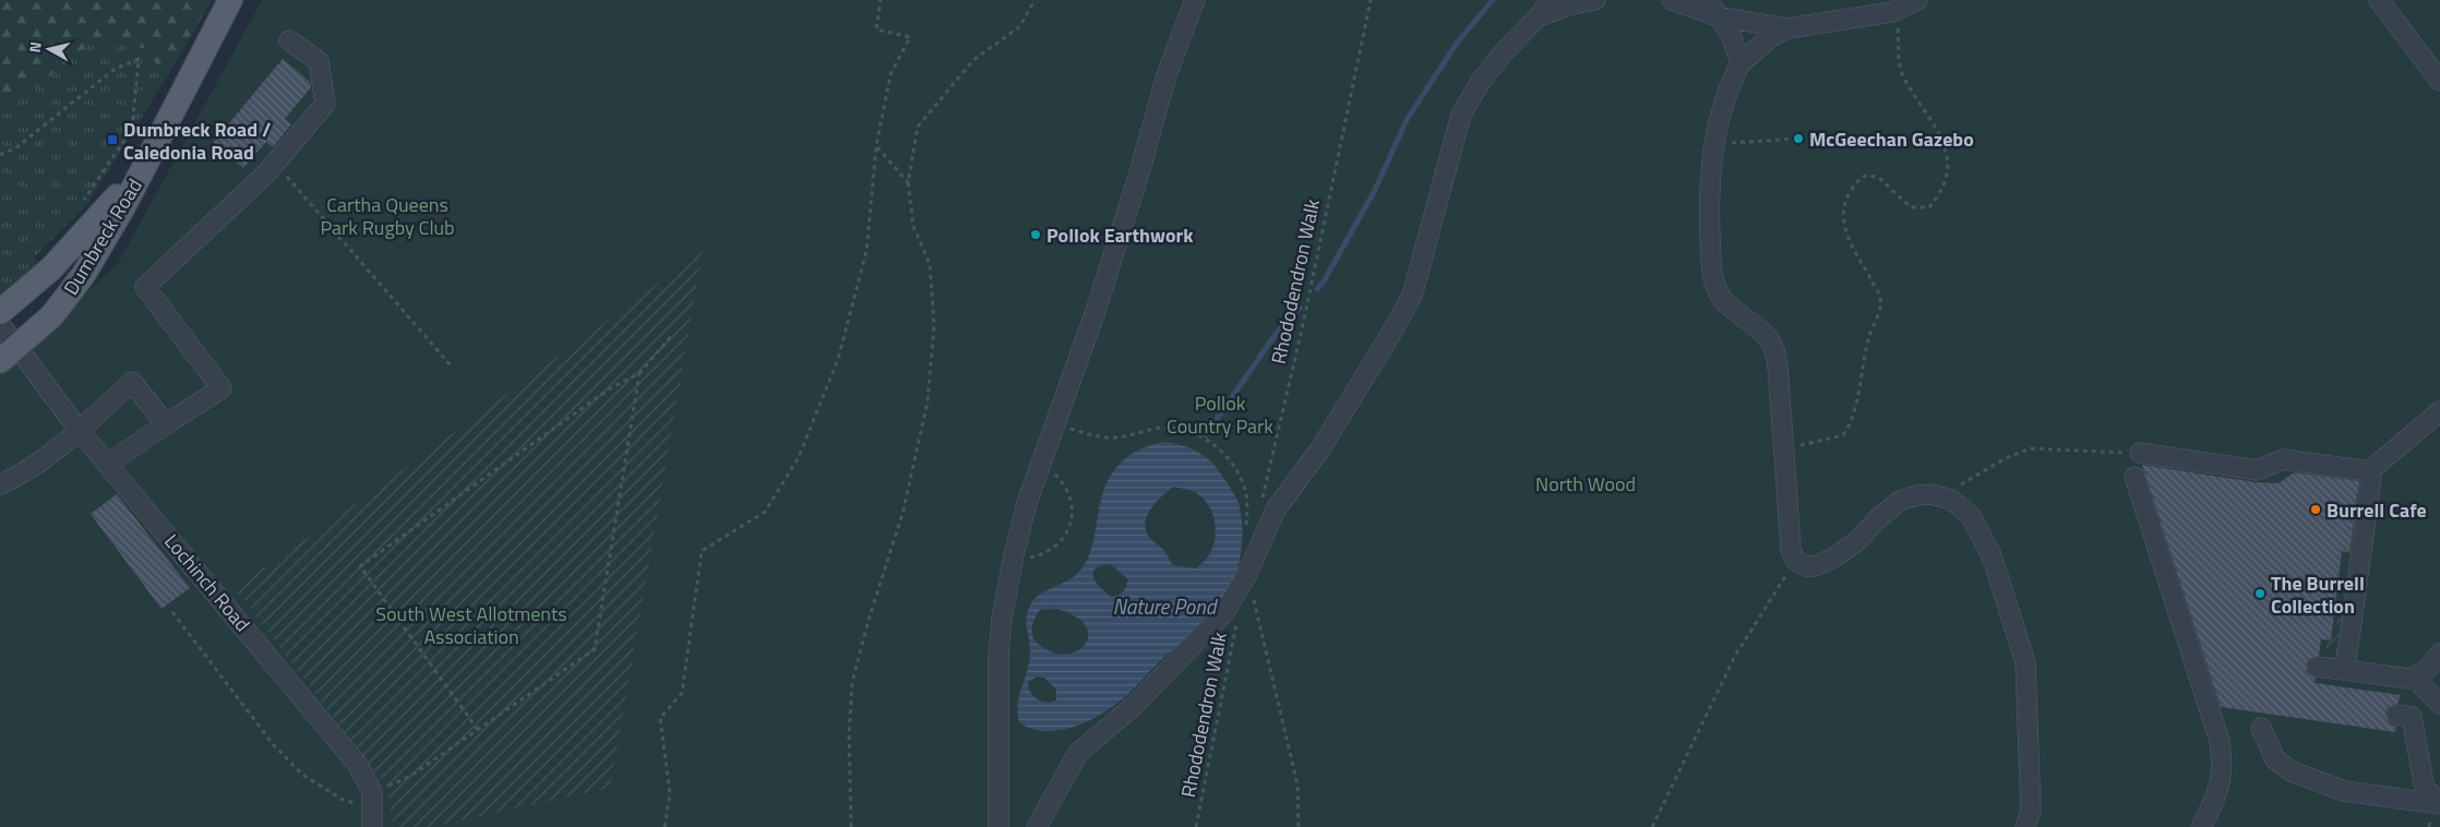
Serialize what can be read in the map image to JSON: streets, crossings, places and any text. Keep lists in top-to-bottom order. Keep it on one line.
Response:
{"streets":{"main road":["Dumbreck Road"],"street":["Lochinch Road"],"path":["Rhododendron Walk"]},"crossings":[["Dumbreck Road","Lochinch Road"]],"water":["Nature Pond"],"parks":["Cartha Queens Park Rugby Club","Pollok Country Park","North Wood","South West Allotments Association"],"places":{"other":["McGeechan Gazebo","Pollok Earthwork","Burrell Cafe","The Burrell Collection"],"transit":["Dumbreck Road / Caledonia Road"]},"north":"left"}
